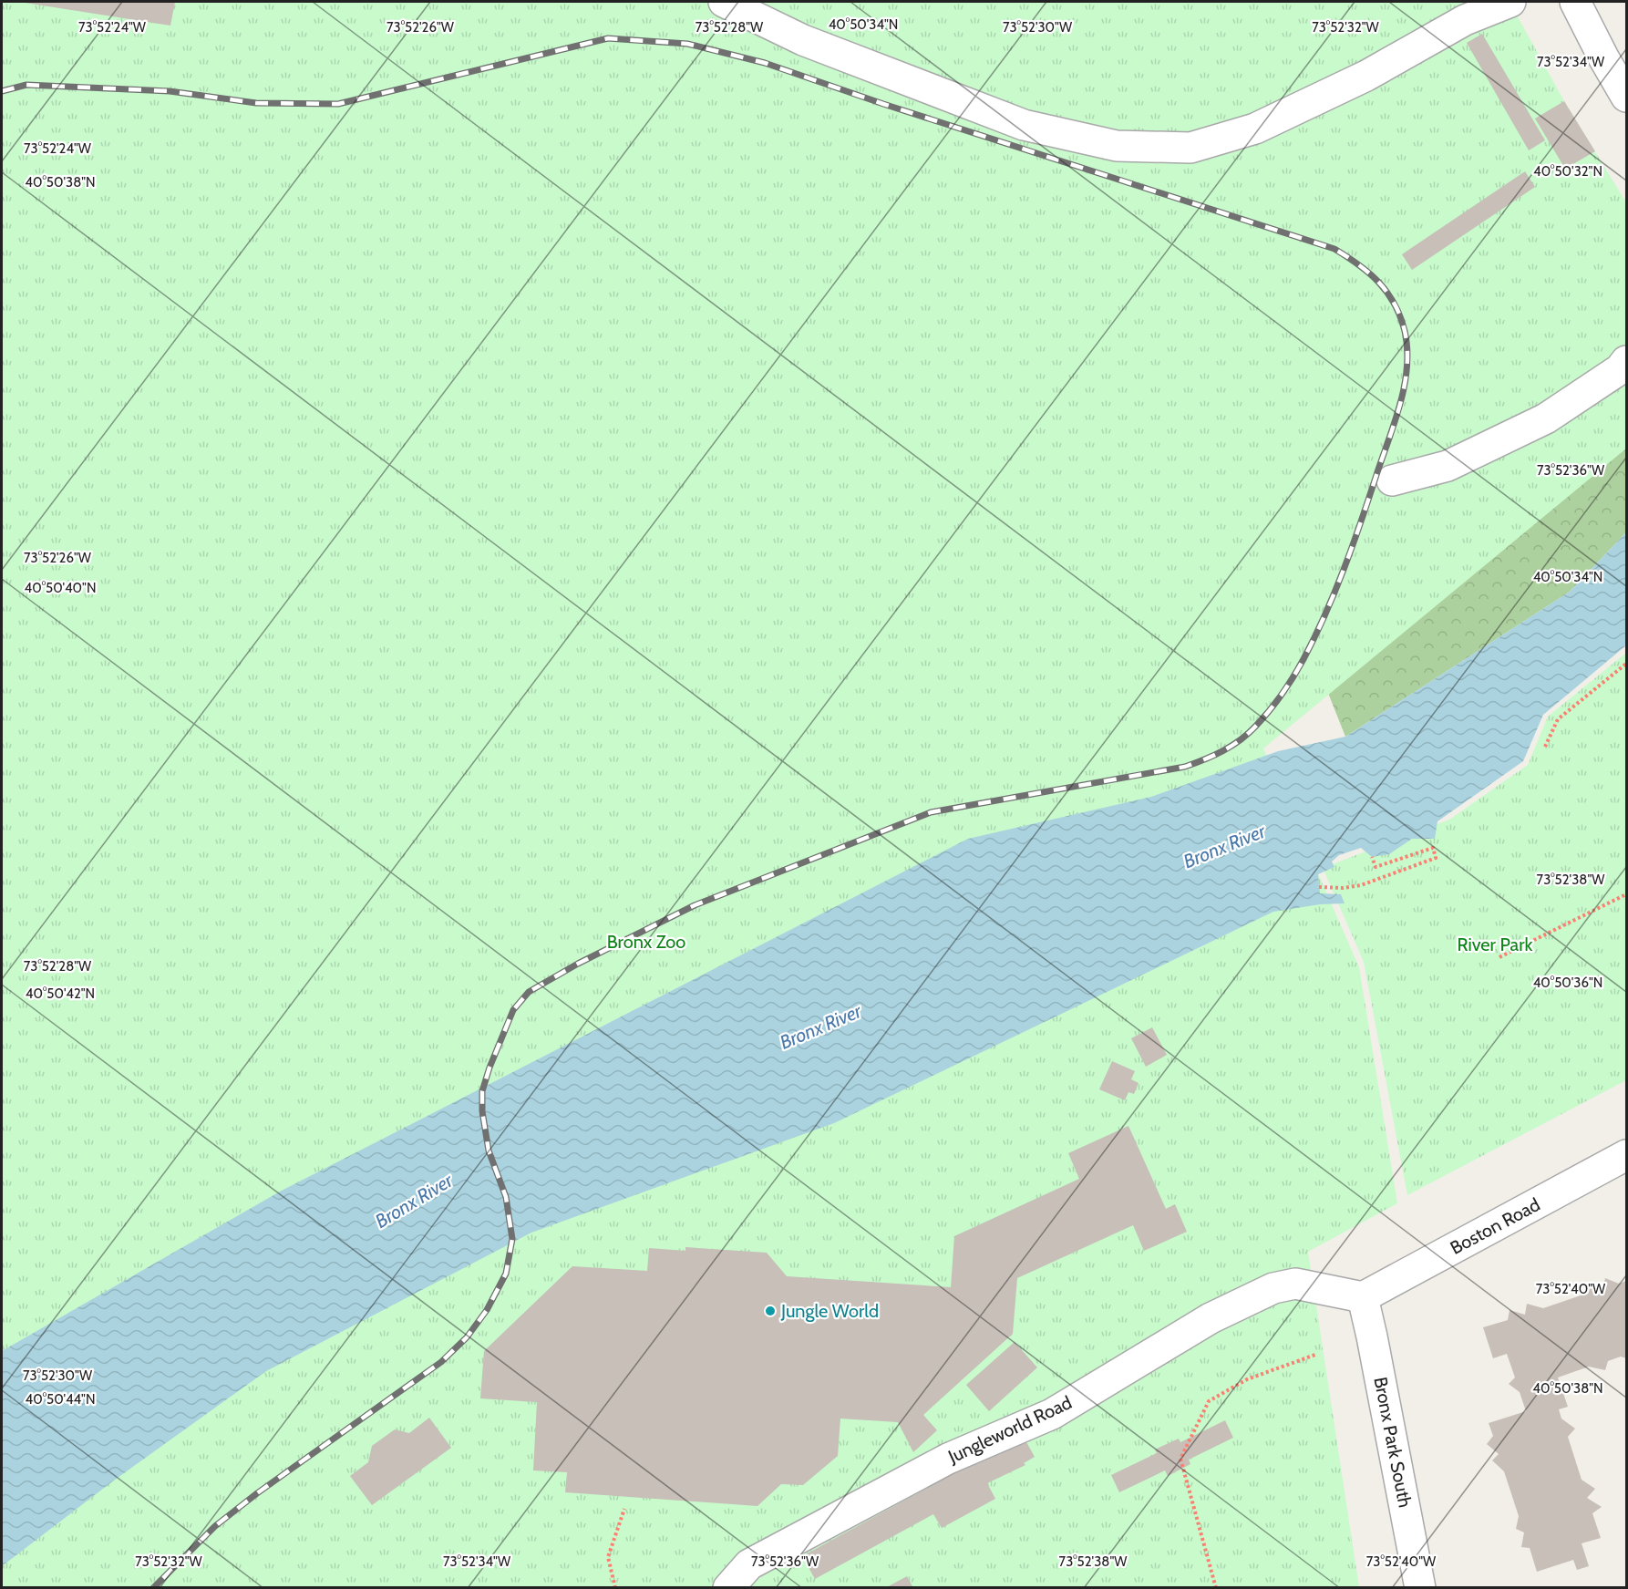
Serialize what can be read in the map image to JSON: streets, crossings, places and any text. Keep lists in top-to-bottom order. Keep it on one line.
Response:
{"streets":{"street":["Boston Road","Jungleworld Road","Bronx Park South"]},"crossings":[["Boston Road","Jungleworld Road"],["Boston Road","Bronx Park South"],["Jungleworld Road","Bronx Park South"]],"water":["Bronx River"],"parks":["Bronx Zoo","River Park"],"places":["Jungle World"],"coordinates":["40°50'34\"N","73°52'24\"W","73°52'26\"W","73°52'28\"W","73°52'30\"W","73°52'32\"W","73°52'34\"W","40°50'32\"N","40°50'38\"N","73°52'36\"W","40°50'40\"N","73°52'38\"W","40°50'36\"N","40°50'42\"N","73°52'40\"W","40°50'44\"N"]}
